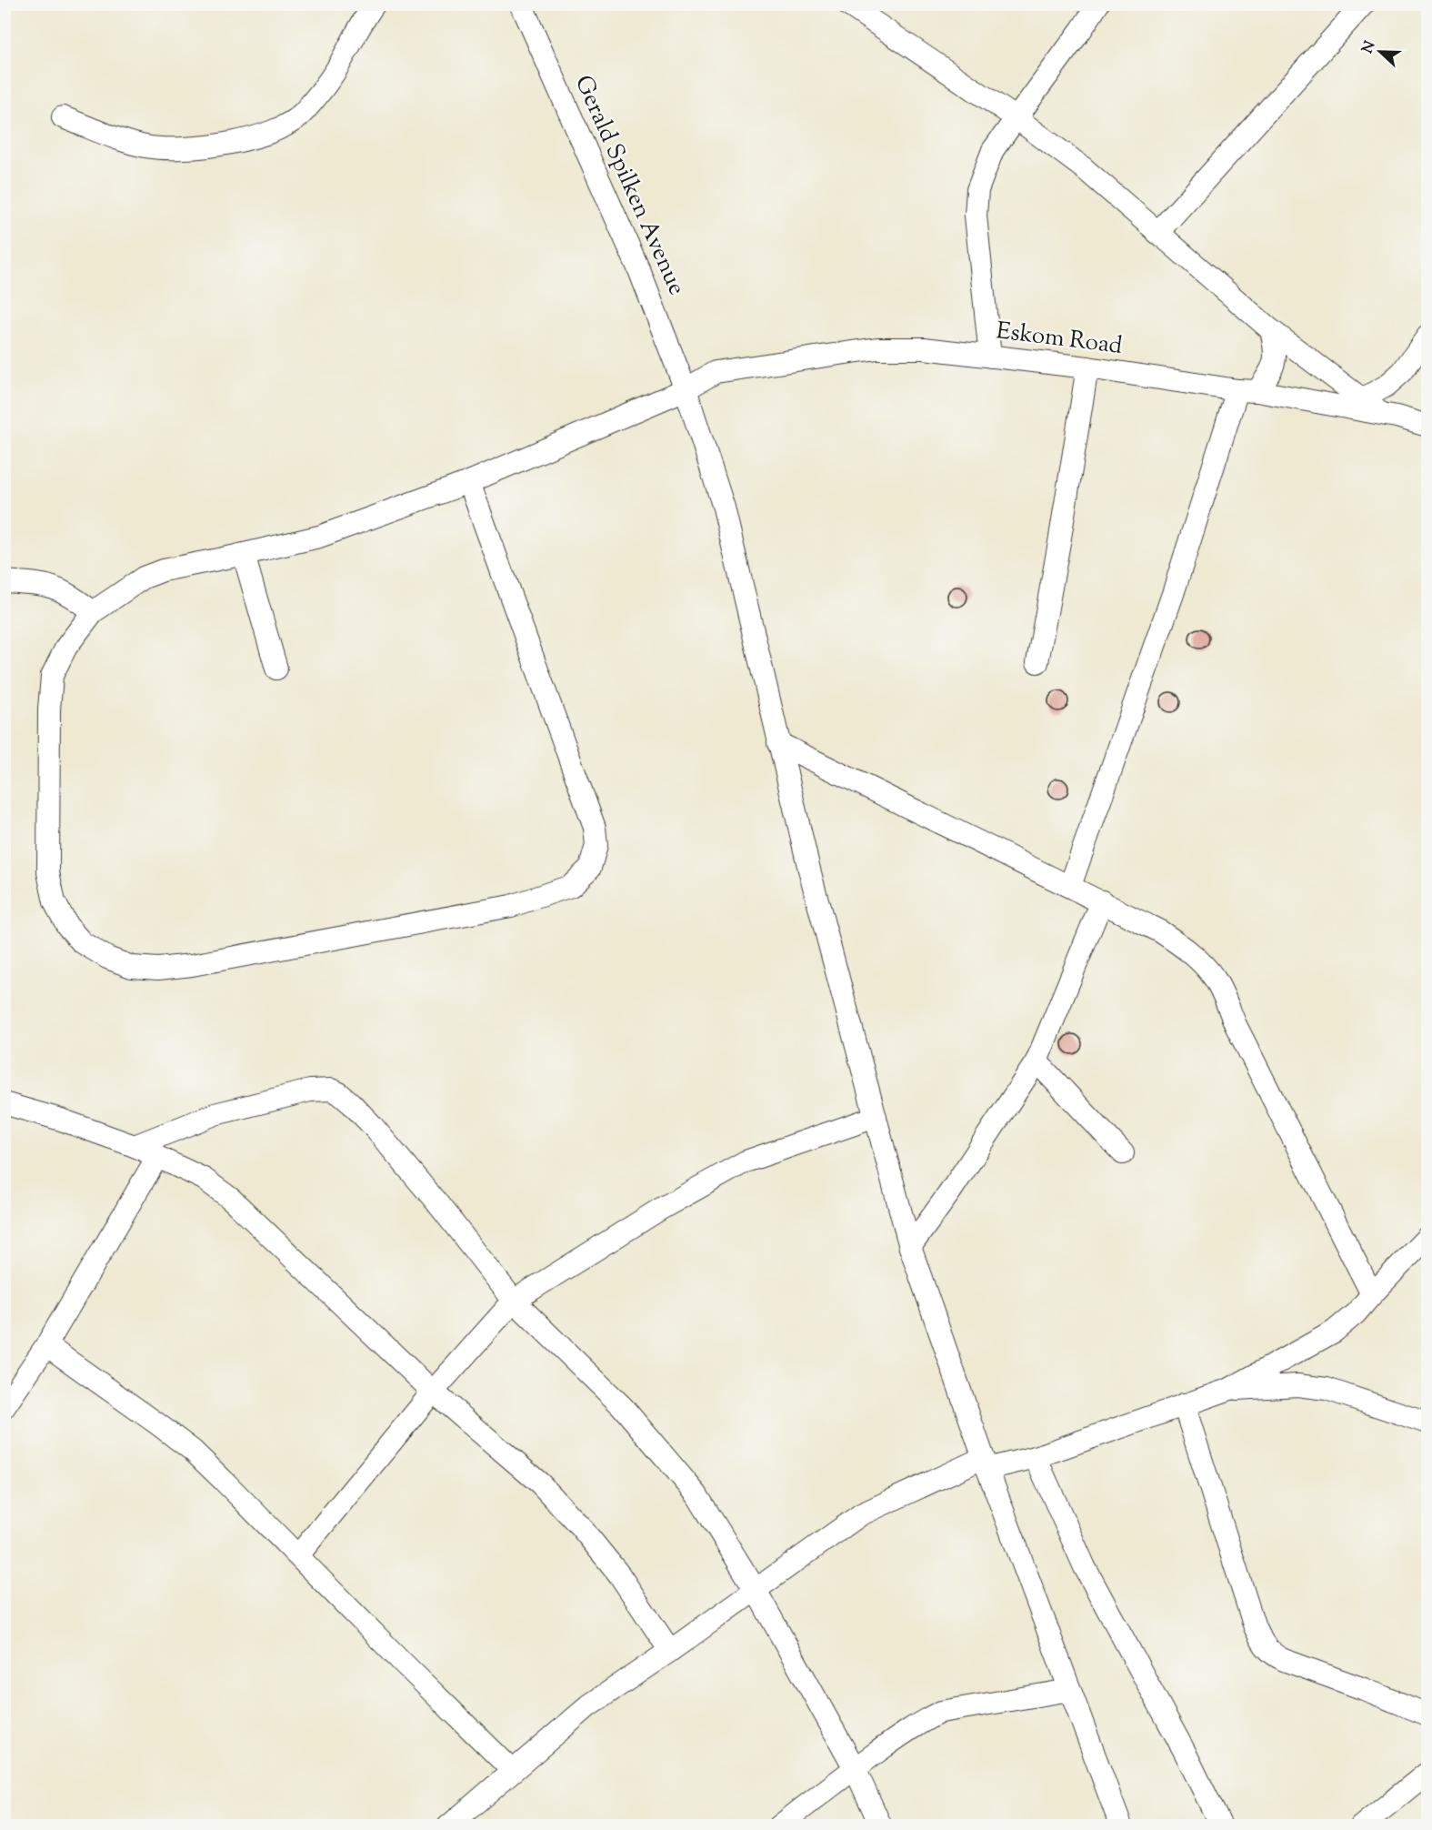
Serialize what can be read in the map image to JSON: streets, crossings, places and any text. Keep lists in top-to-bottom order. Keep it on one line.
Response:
{"streets":{"street":["Gerald Spilken Avenue","Eskom Road"]},"crossings":[["Gerald Spilken Avenue","Eskom Road"]],"north":"left"}
